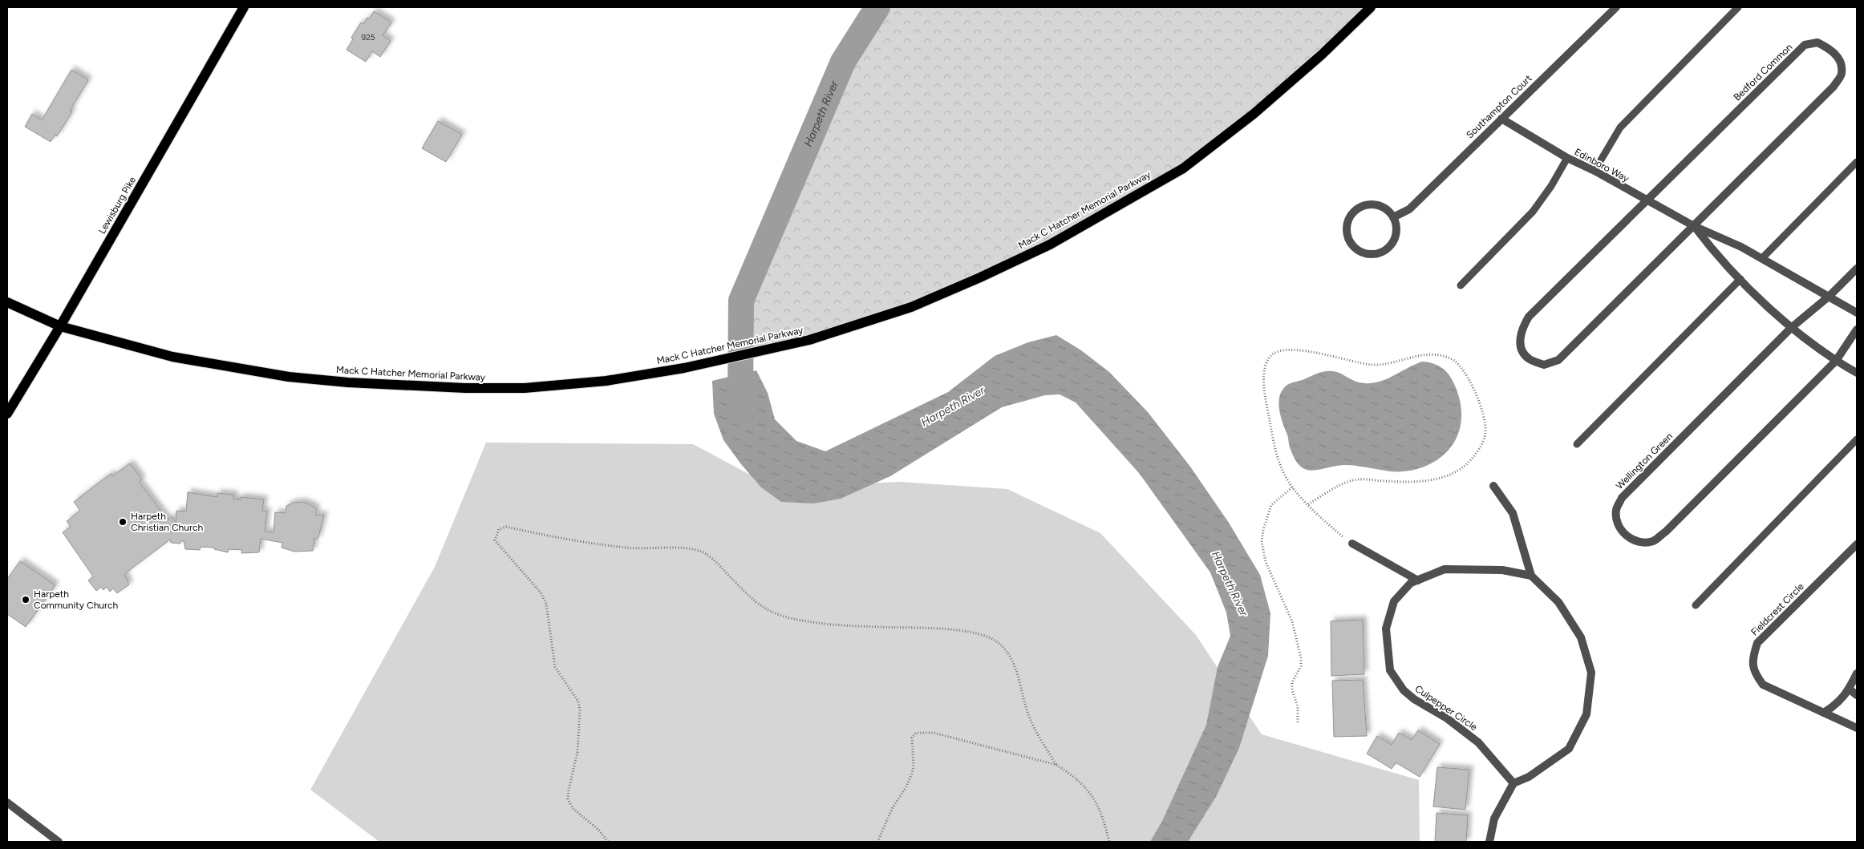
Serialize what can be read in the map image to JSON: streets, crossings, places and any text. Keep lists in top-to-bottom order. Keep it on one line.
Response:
{"streets":{"main road":["Lewisburg Pike","Mack C Hatcher Memorial Parkway"],"street":["Bedford Common","Southampton Court","Edinboro Way","Wellington Green","Fieldcrest Circle","Culpepper Circle"]},"crossings":[["Bedford Common","Edinboro Way"],["Southampton Court","Edinboro Way"],["Edinboro Way","Wellington Green"],["Lewisburg Pike","Mack C Hatcher Memorial Parkway"]],"water":["Harpeth River"],"places":["Harpeth Christian Church","Harpeth Community Church"],"house_numbers":["925"]}
